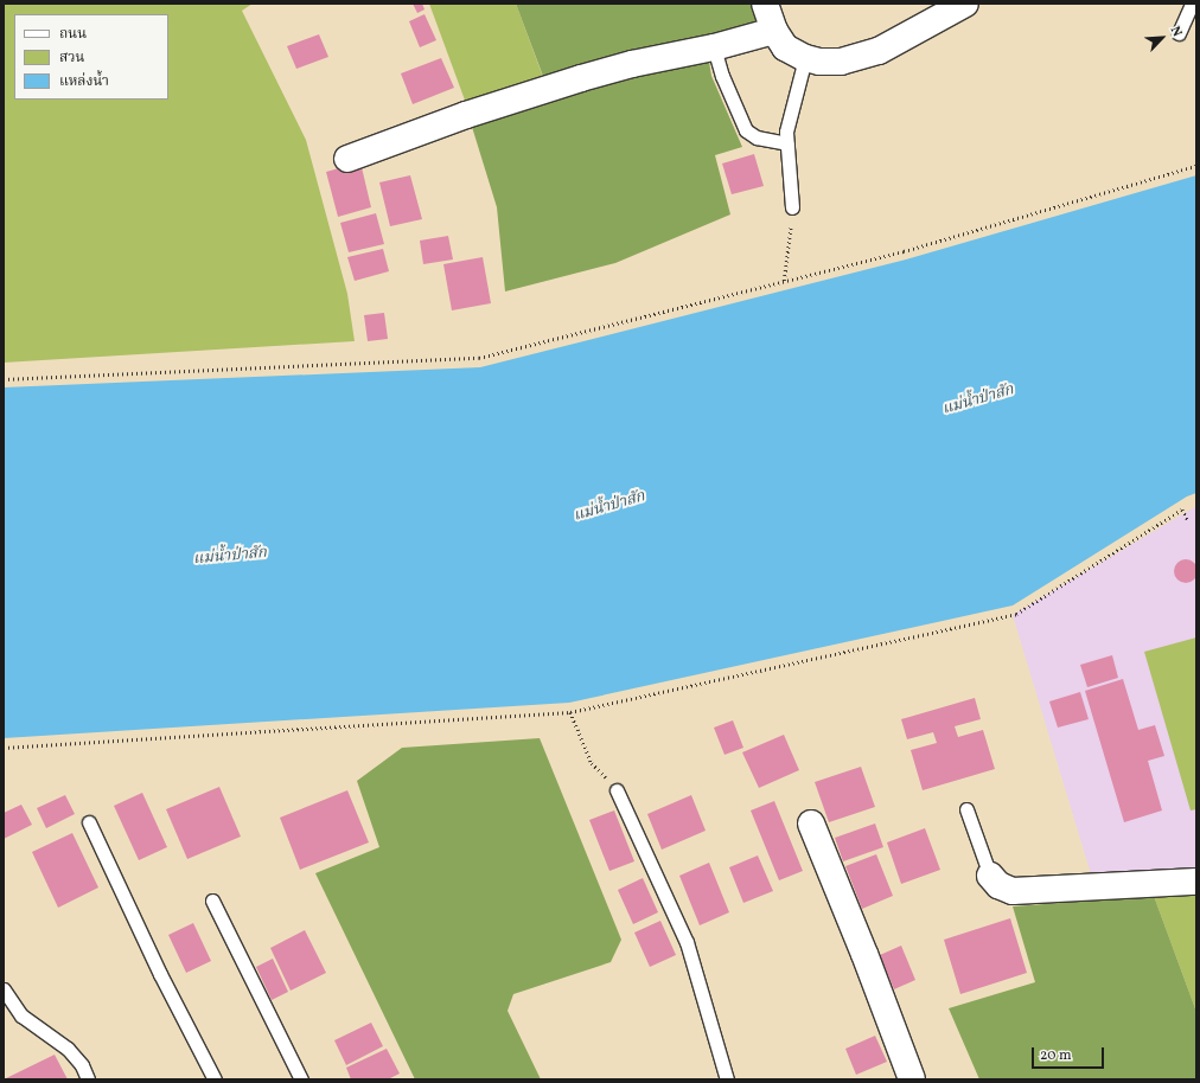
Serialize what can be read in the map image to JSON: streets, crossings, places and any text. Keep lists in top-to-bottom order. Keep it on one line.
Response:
{"water":["แม่น้ำป่าสัก"],"legend":["ถนน","สวน","แหล่งน้ำ"],"scale_bar":"20 m","north":"top right"}
